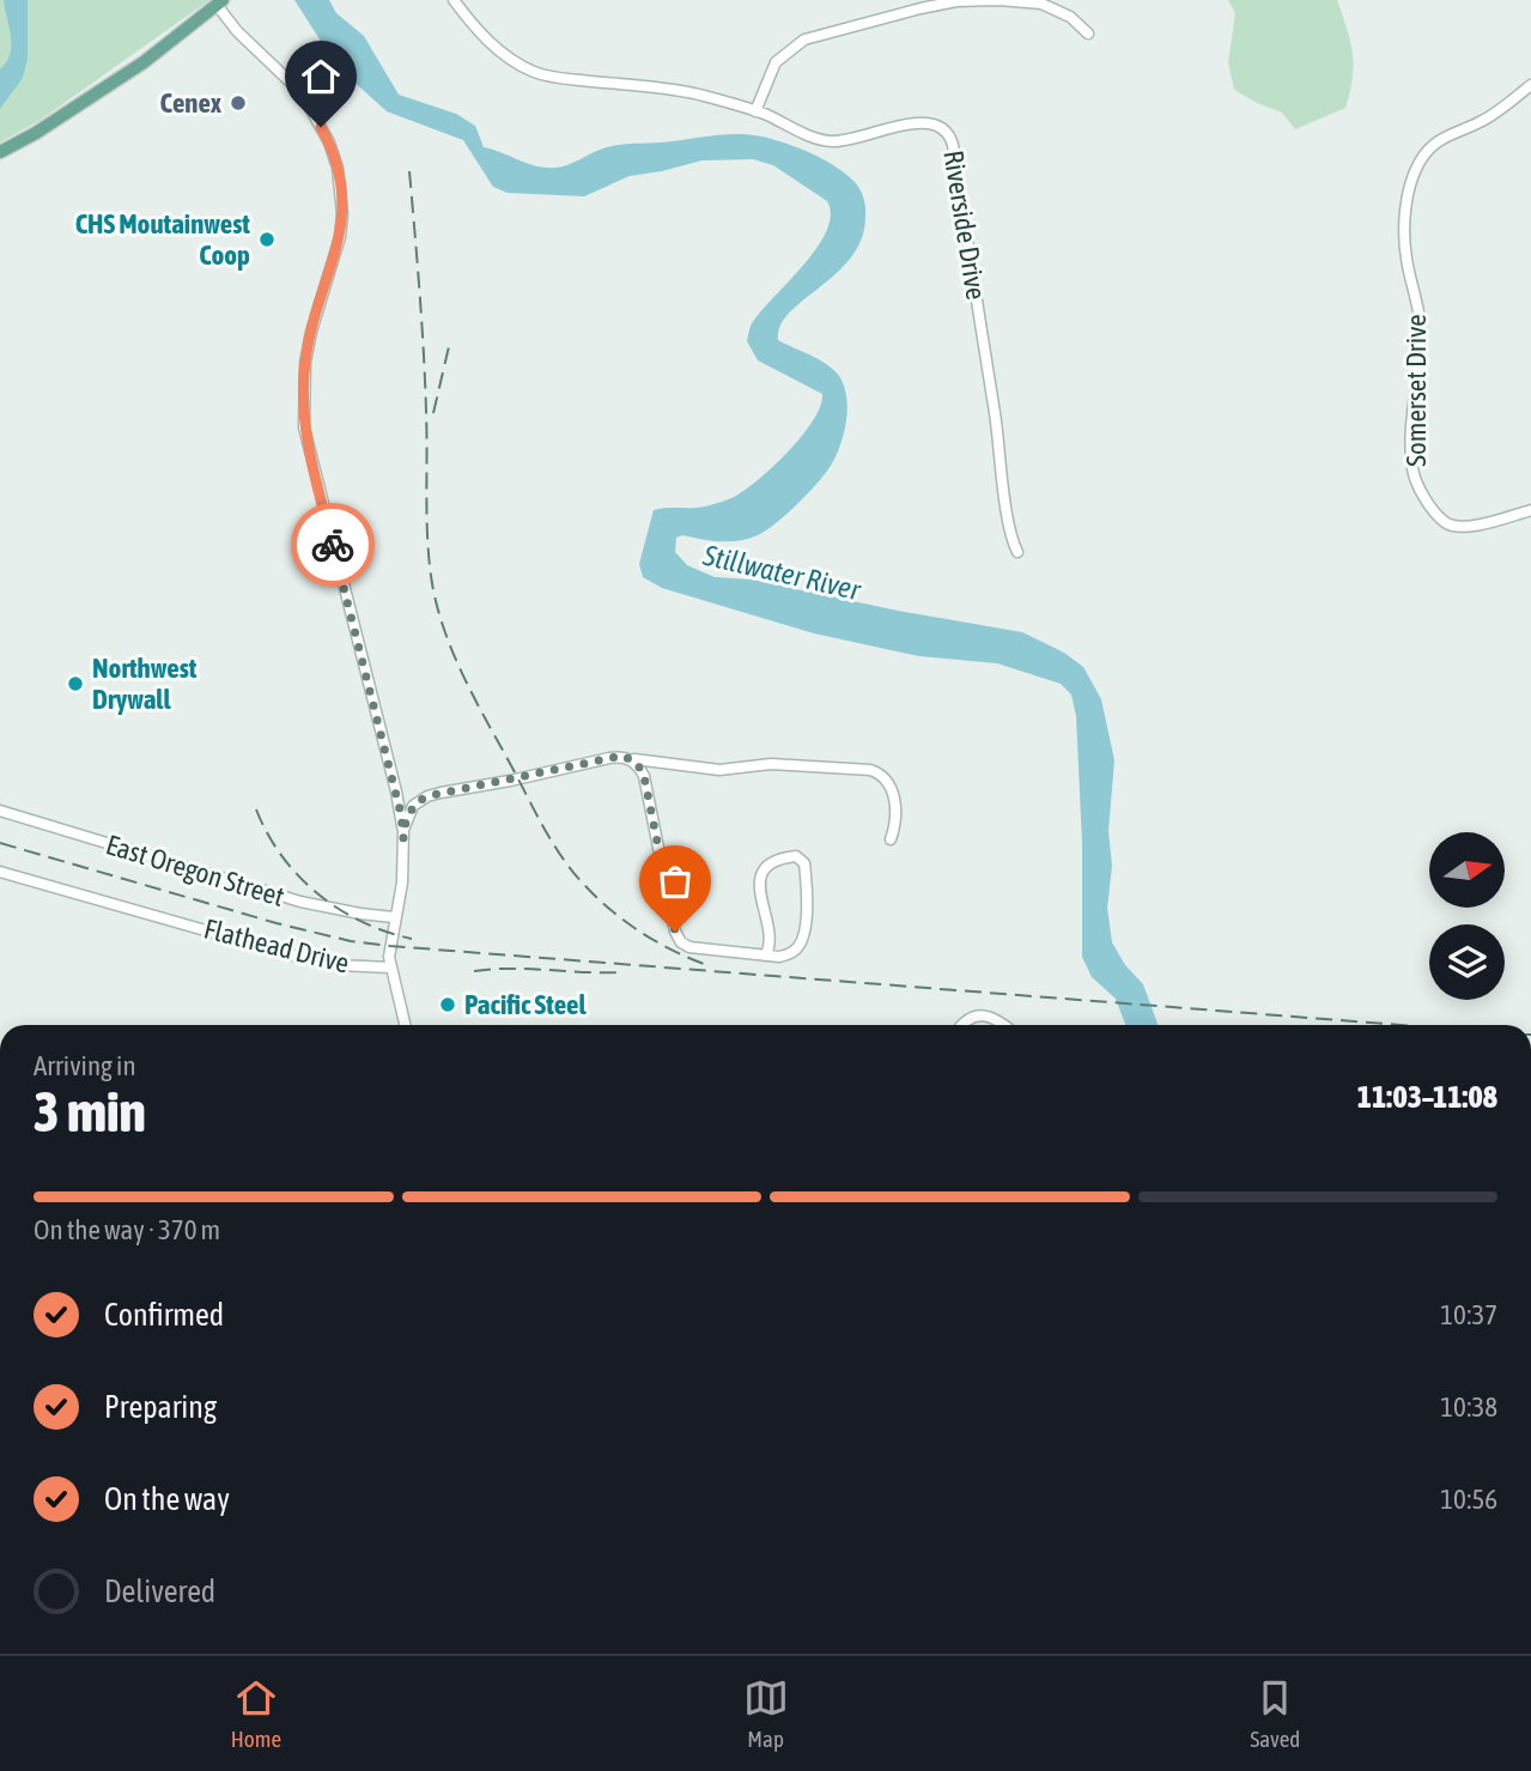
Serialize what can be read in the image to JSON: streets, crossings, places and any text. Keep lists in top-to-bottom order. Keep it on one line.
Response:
{"streets":{"street":["Riverside Drive","Somerset Drive","East Oregon Street","Flathead Drive"]},"crossings":[["East Oregon Street","Flathead Drive"]],"water":["Stillwater River"],"places":["Cenex","CHS Moutainwest Coop","Northwest Drywall","Pacific Steel"],"north":"right","page":{"heading":["3 min","Arriving in","11:03–11:08"],"bar":"On the way · 370 m","list":[["Confirmed","10:37"],["Preparing","10:38"],["On the way","10:56"],"Delivered"],"tabs":["Home","Map","Saved"]}}
